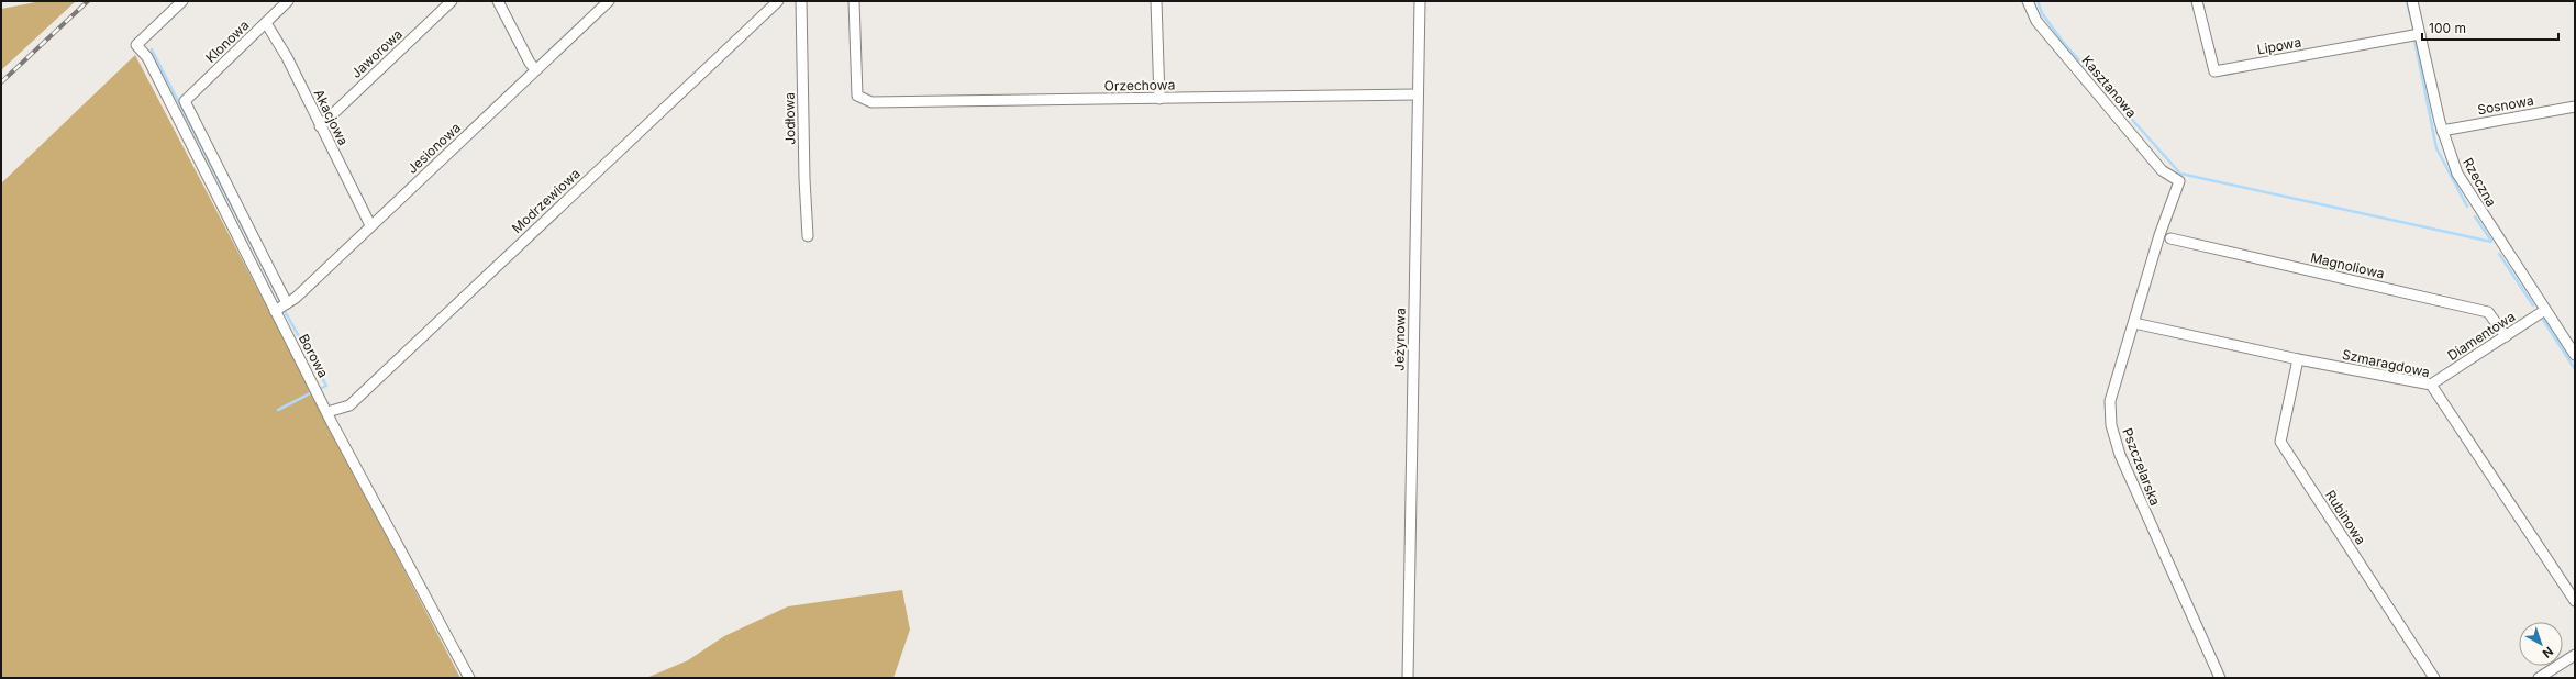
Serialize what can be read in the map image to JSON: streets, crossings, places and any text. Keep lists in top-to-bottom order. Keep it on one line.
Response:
{"streets":{"street":["Klonowa","Lipowa","Jaworowa","Orzechowa","Kasztanowa","Sosnowa","Akacjowa","Jodłowa","Jesionowa","Rzeczna","Modrzewiowa","Magnoliowa","Diamentowa","Jeżynowa","Borowa","Szmaragdowa","Pszczelarska","Rubinowa"]},"crossings":[["Klonowa","Akacjowa"],["Klonowa","Jesionowa"],["Lipowa","Rzeczna"],["Jaworowa","Akacjowa"],["Orzechowa","Jeżynowa"],["Kasztanowa","Pszczelarska"],["Sosnowa","Rzeczna"],["Akacjowa","Jesionowa"],["Jesionowa","Borowa"],["Rzeczna","Diamentowa"],["Modrzewiowa","Borowa"],["Magnoliowa","Diamentowa"],["Diamentowa","Szmaragdowa"],["Szmaragdowa","Pszczelarska"],["Szmaragdowa","Rubinowa"]],"scale_bar":"100 m","north":"bottom right"}
